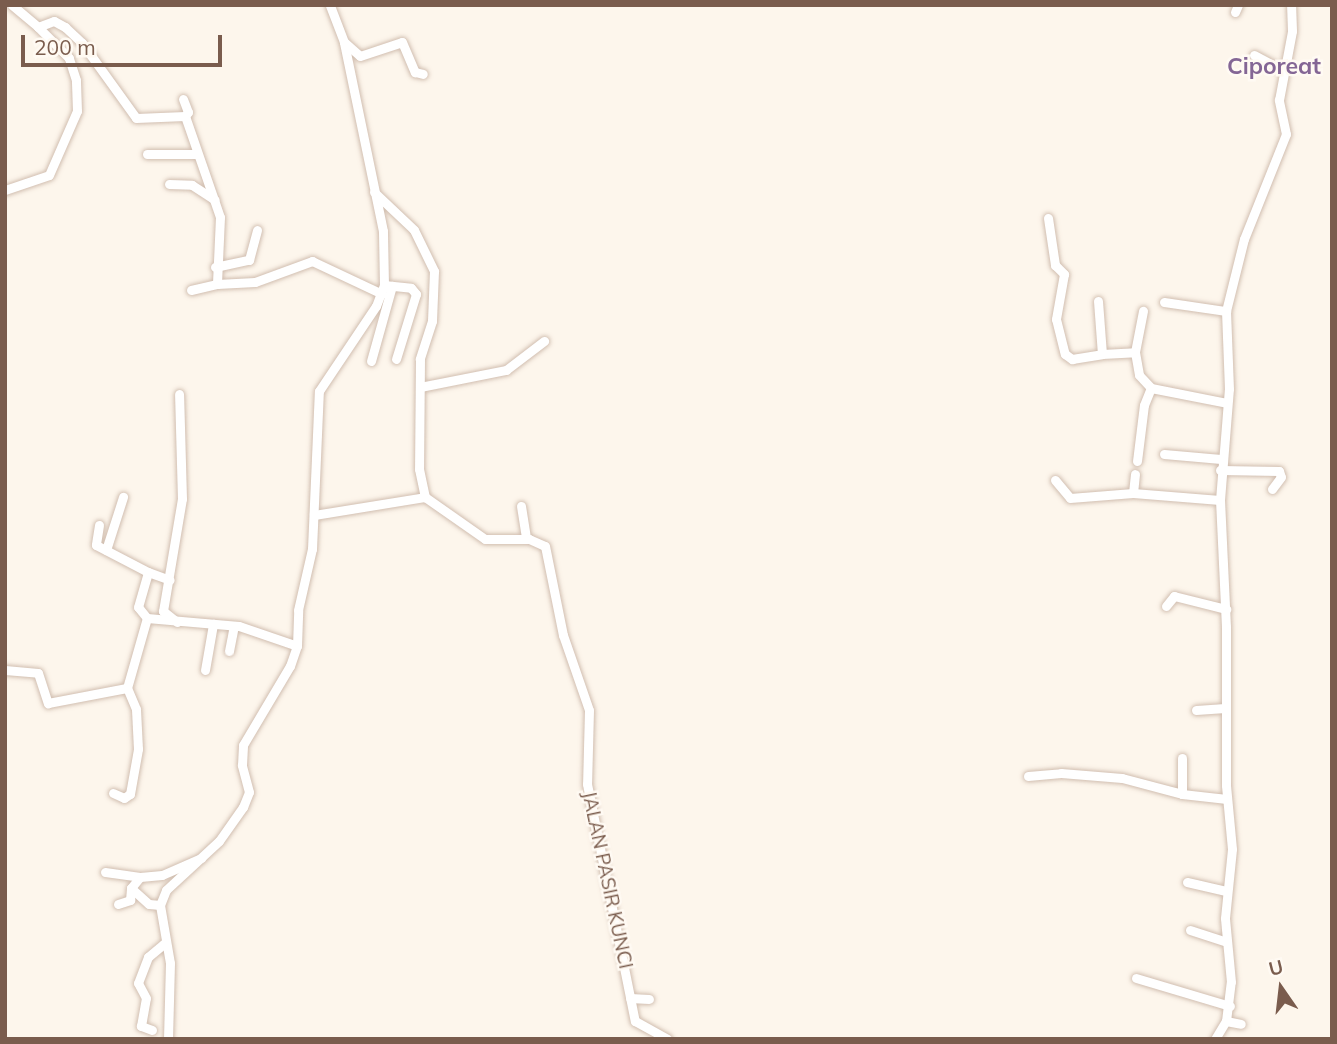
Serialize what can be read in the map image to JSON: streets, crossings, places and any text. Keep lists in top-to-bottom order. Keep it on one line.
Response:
{"streets":{"street":["JALAN PASIR KUNCI"]},"districts":["Ciporeat"],"scale_bar":"200 m","north":"top"}
